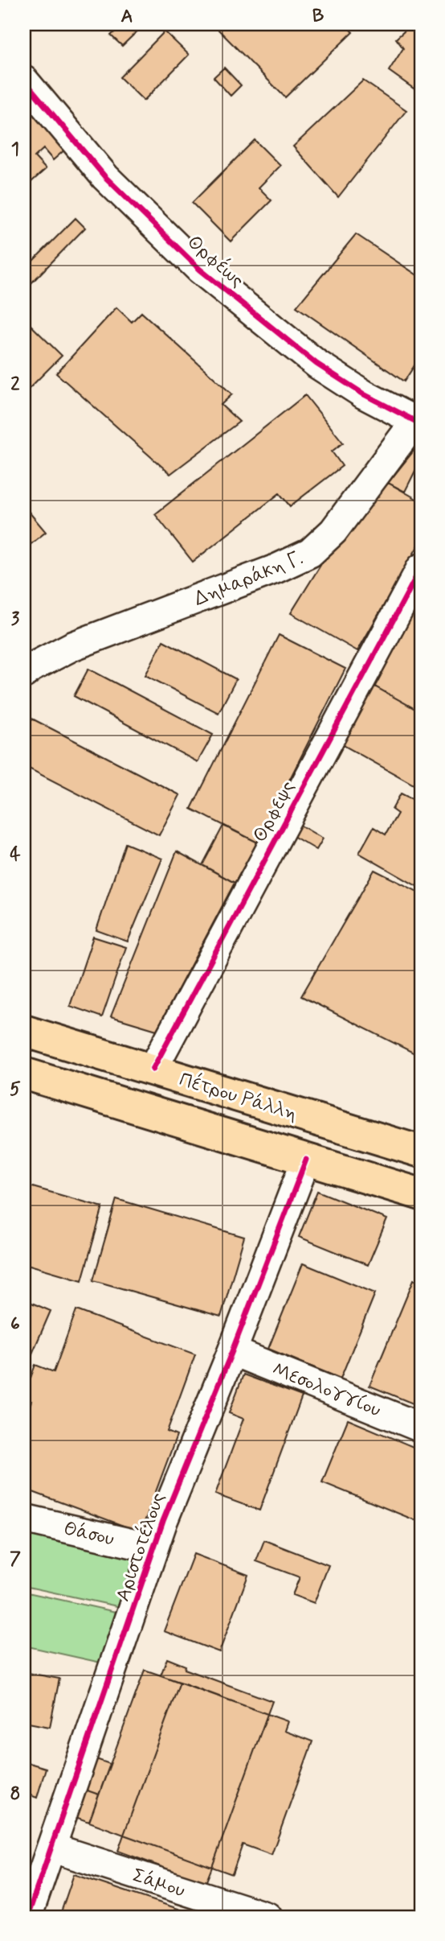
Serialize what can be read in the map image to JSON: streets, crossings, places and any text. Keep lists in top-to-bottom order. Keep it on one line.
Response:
{"streets":{"main road":["Πέτρου Ράλλη"],"street":["Ορφέως","Δημαράκη Γ.","Ορφεψς","Μεσολογγίου","Θάσου","Αριστοτέλους","Σάμου"]},"crossings":[["Ορφέως","Δημαράκη Γ."],["Ορφεψς","Πέτρου Ράλλη"],["Πέτρου Ράλλη","Αριστοτέλους"],["Μεσολογγίου","Αριστοτέλους"],["Θάσου","Αριστοτέλους"],["Αριστοτέλους","Σάμου"]],"grid":{"columns":["A","B"],"rows":["1","2","3","4","5","6","7","8"]}}
